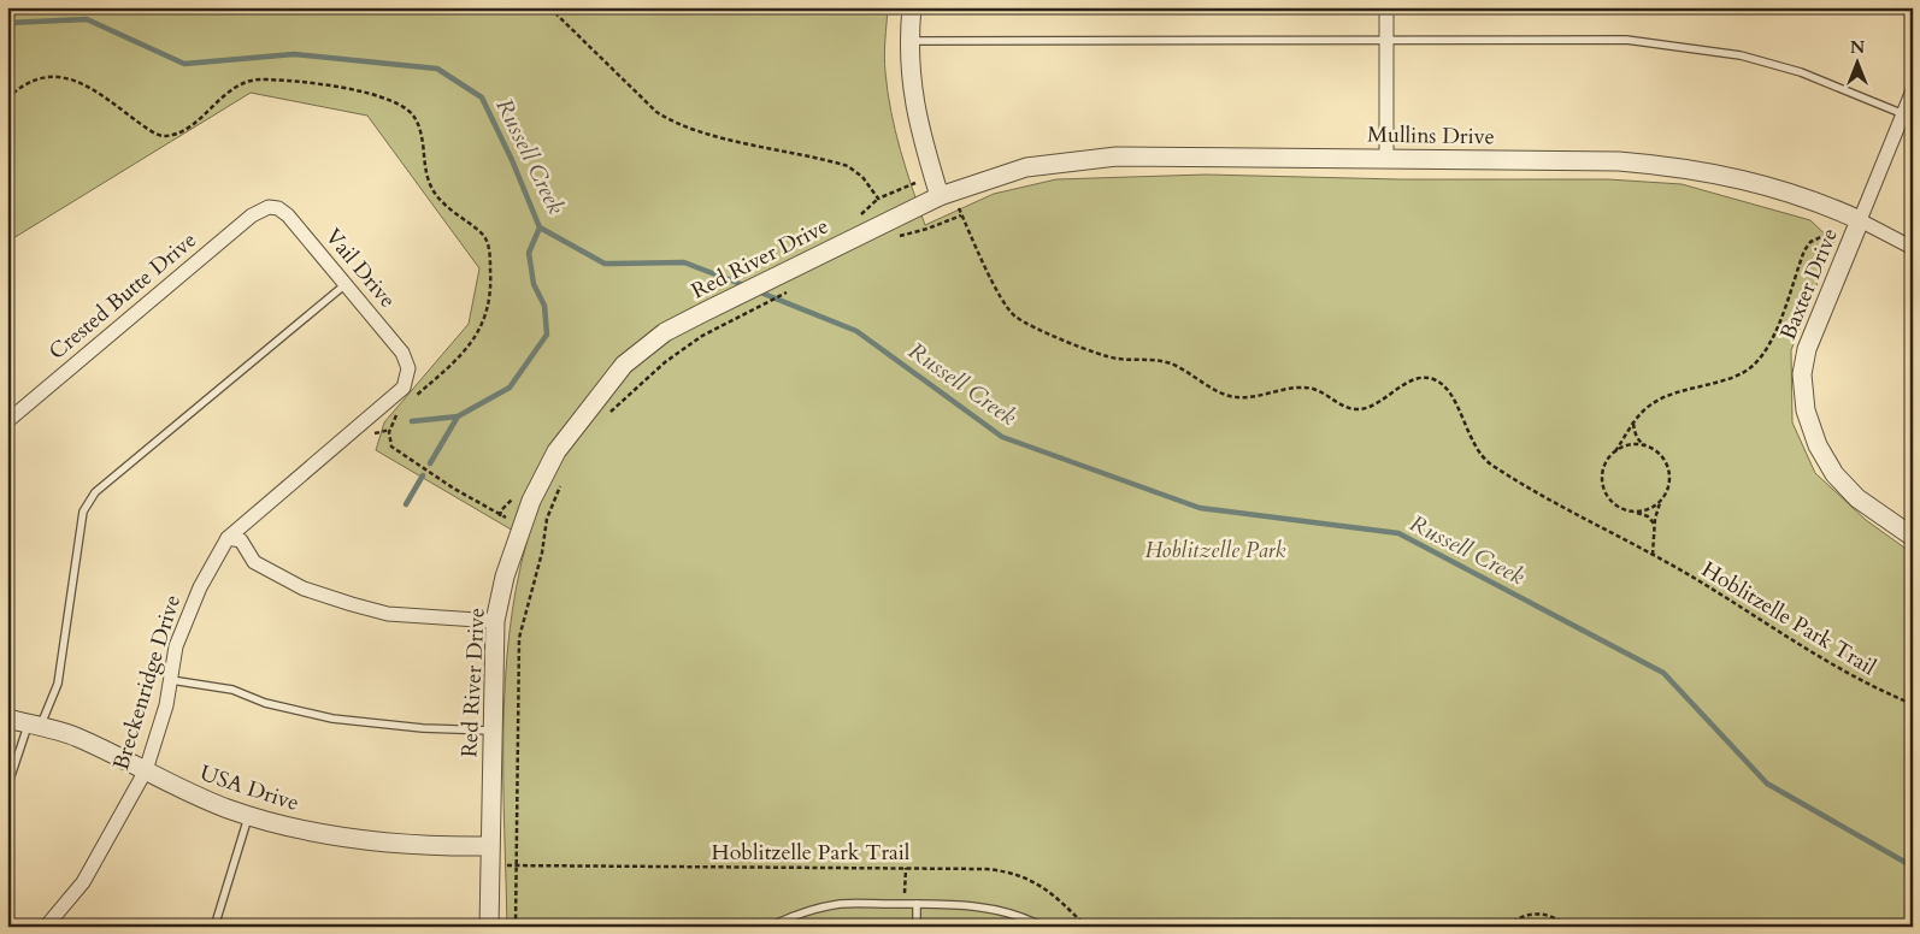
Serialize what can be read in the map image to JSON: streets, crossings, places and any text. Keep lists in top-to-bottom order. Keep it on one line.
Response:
{"streets":{"street":["Mullins Drive","Red River Drive","Vail Drive","Baxter Drive","Crested Butte Drive","Breckenridge Drive","USA Drive"],"path":["Hoblitzelle Park Trail"]},"crossings":[["Mullins Drive","Red River Drive"],["Mullins Drive","Baxter Drive"],["Red River Drive","USA Drive"],["Vail Drive","Crested Butte Drive"],["Vail Drive","Breckenridge Drive"],["Breckenridge Drive","USA Drive"]],"water":["Russell Creek"],"parks":["Hoblitzelle Park"],"north":"top"}
